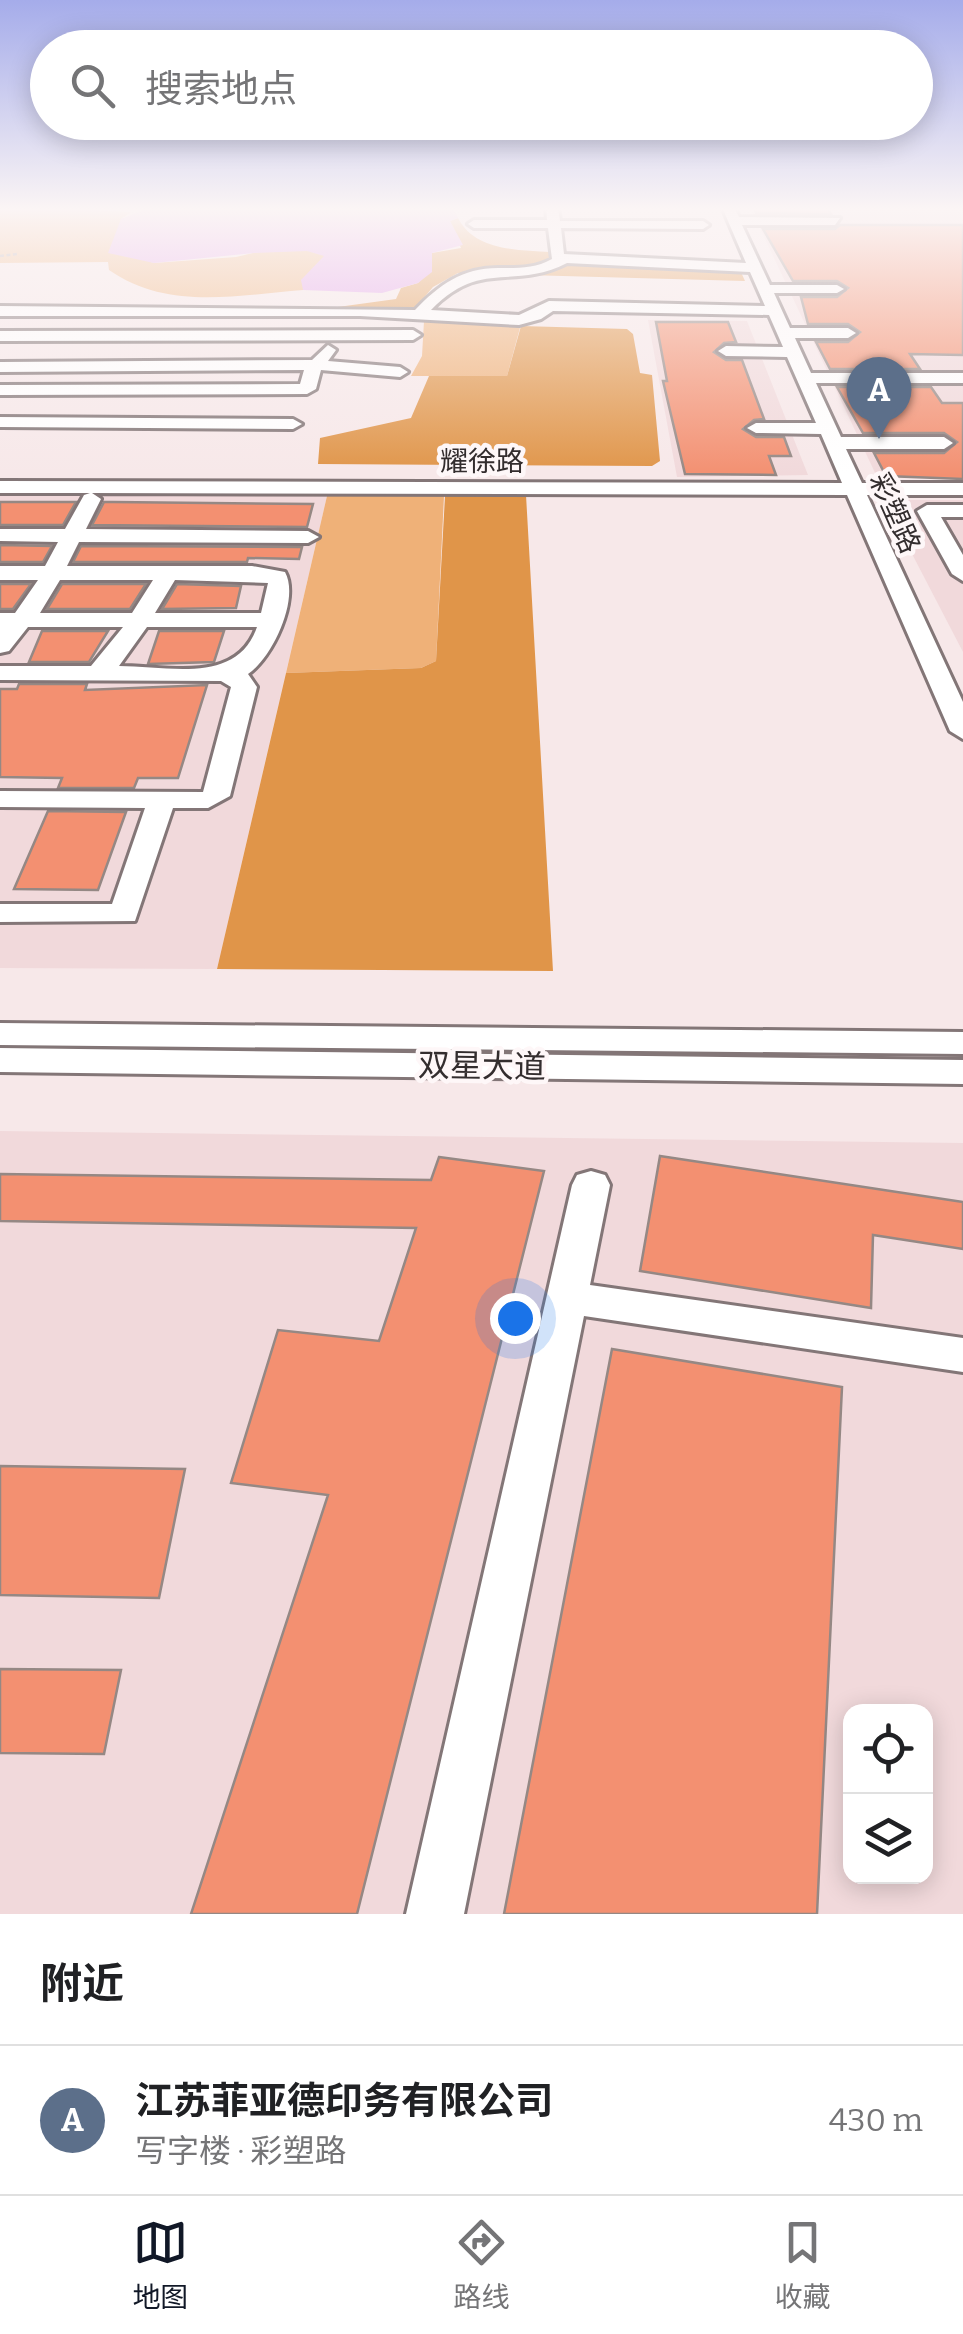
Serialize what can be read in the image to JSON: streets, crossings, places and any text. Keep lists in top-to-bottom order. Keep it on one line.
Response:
{"streets":{"street":["耀徐路","彩塑路","双星大道"]},"crossings":[["耀徐路","彩塑路"]],"page":{"search":"搜索地点","pins":"A","heading":"附近","list":[{"mark":"A","name":"江苏菲亚德印务有限公司","note":"写字楼 · 彩塑路","value":"430 m"}],"nav":["地图","路线","收藏"]}}
